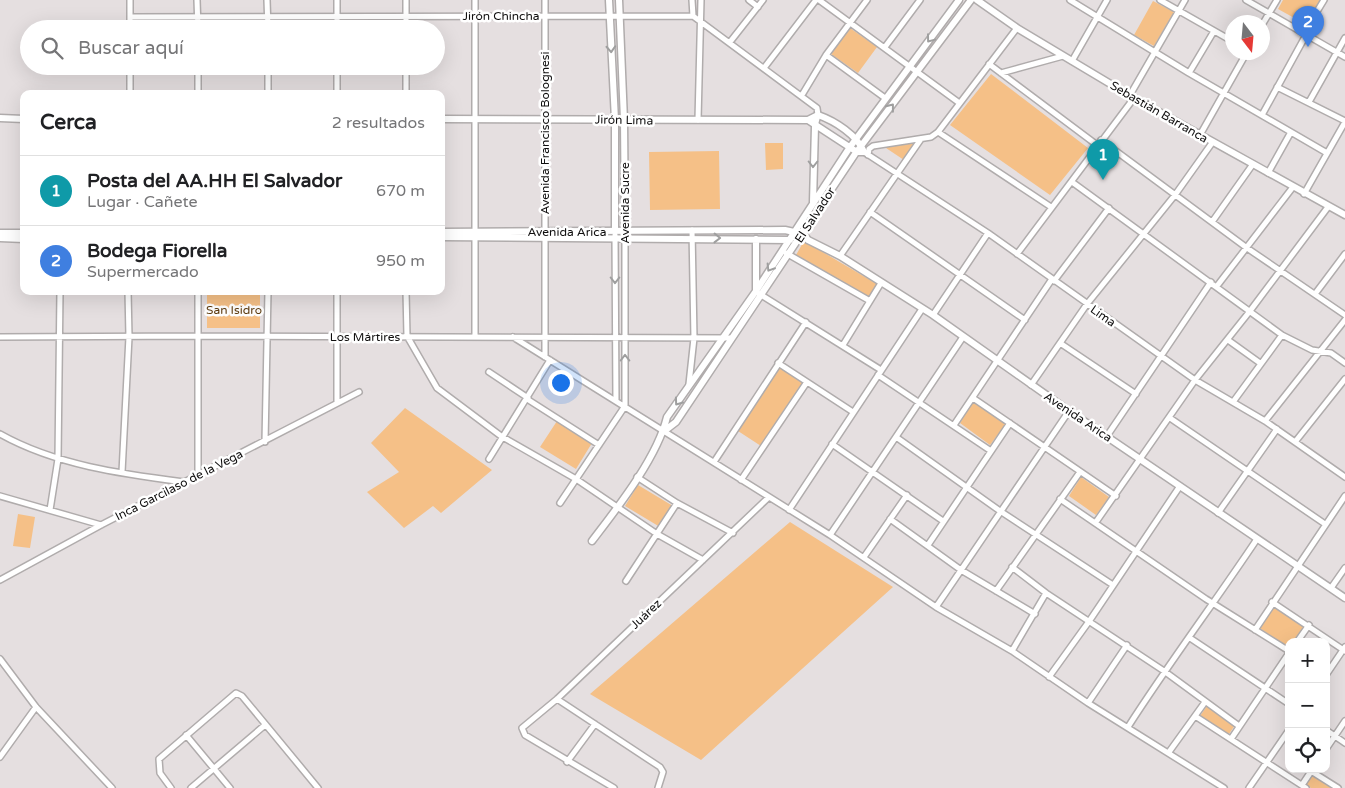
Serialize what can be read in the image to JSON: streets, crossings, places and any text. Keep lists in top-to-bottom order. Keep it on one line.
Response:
{"streets":{"street":["Jirón Chincha","Sebastián Barranca","Jirón Lima","Avenida Francisco Bolognesi","Avenida Sucre","El Salvador","Avenida Arica","Lima","Los Mártires","Inca Garcilaso de la Vega","Juárez"]},"crossings":[["Jirón Chincha","Avenida Francisco Bolognesi"],["Jirón Chincha","Avenida Sucre"],["Jirón Lima","Avenida Francisco Bolognesi"],["Jirón Lima","Avenida Sucre"],["Avenida Francisco Bolognesi","Avenida Arica"],["Avenida Francisco Bolognesi","Los Mártires"],["Avenida Sucre","Avenida Arica"],["Avenida Sucre","Los Mártires"],["El Salvador","Avenida Arica"],["El Salvador","Lima"],["El Salvador","Los Mártires"]],"parks":["San Isidro"],"north":"bottom","page":{"pins":["2","1"],"search":"Buscar aquí","heading":["Cerca","2 resultados"],"list":[{"mark":"1","name":"Posta del AA.HH El Salvador","note":"Lugar · Cañete","value":"670 m"},{"mark":"2","name":"Bodega Fiorella","note":"Supermercado","value":"950 m"}],"map_buttons":["+","−"]}}
